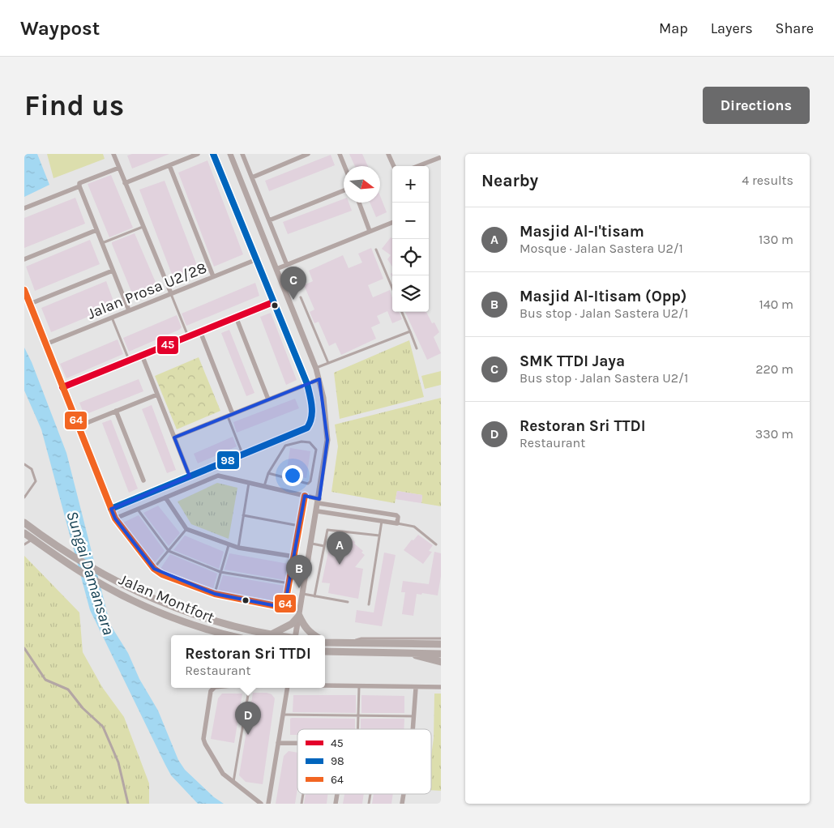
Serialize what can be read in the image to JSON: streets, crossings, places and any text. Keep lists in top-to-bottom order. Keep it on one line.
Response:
{"streets":{"main road":["Jalan Montfort"],"street":["Jalan Prosa U2/28"]},"water":["Sungai Damansara"],"lines":["transit line 98","transit line 64","transit line 45"],"legend":["45","98","64"],"north":"right","page":{"header":"Waypost","nav":["Map","Layers","Share"],"buttons":"Directions","title":"Find us","heading":["Nearby","4 results"],"map_buttons":["+","−"],"list":[{"mark":"A","name":"Masjid Al-I'tisam","note":"Mosque · Jalan Sastera U2/1","value":"130 m"},{"mark":"B","name":"Masjid Al-Itisam (Opp)","note":"Bus stop · Jalan Sastera U2/1","value":"140 m"},{"mark":"C","name":"SMK TTDI Jaya","note":"Bus stop · Jalan Sastera U2/1","value":"220 m"},{"mark":"D","name":"Restoran Sri TTDI","note":"Restaurant","value":"330 m"}],"pins":["C","A","B","D"],"popup":["Restoran Sri TTDI","Restaurant"]}}
